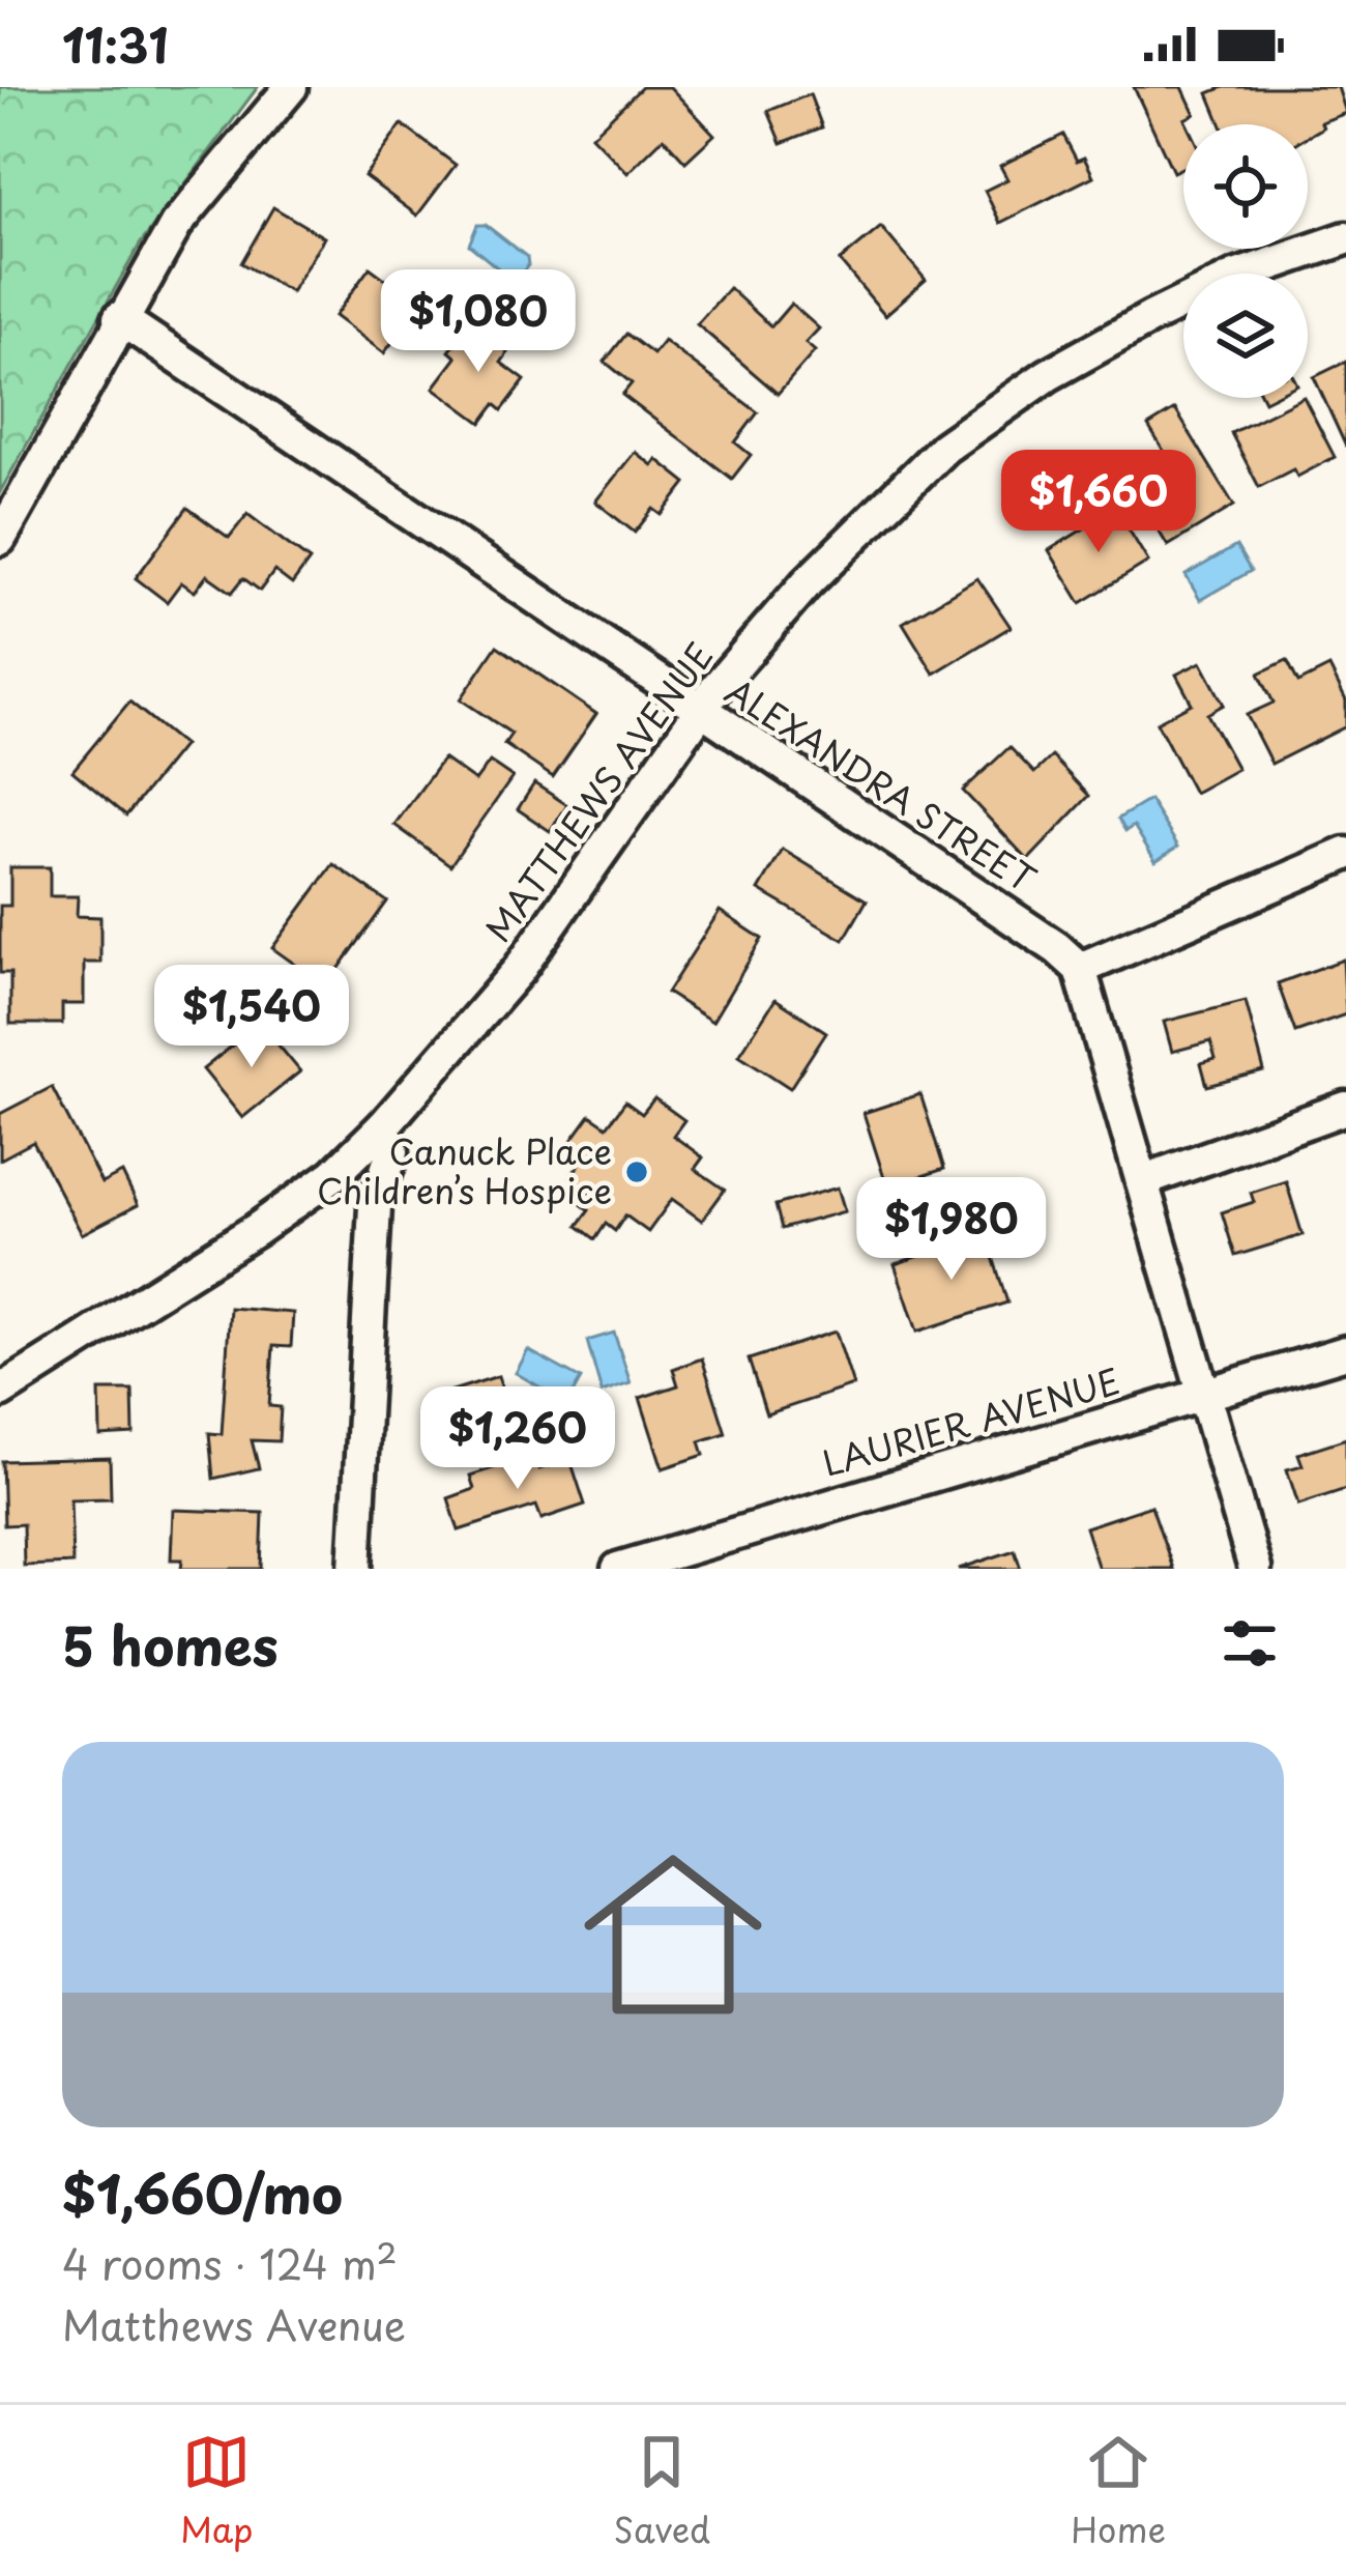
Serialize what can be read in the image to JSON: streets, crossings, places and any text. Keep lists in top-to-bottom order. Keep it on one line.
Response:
{"streets":{"street":["ALEXANDRA STREET","MATTHEWS AVENUE","LAURIER AVENUE"]},"crossings":[["ALEXANDRA STREET","MATTHEWS AVENUE"]],"places":["Canuck Place Children’s Hospice"],"page":{"status":"11:31","price":["$1,080","$1,660","$1,540","$1,980","$1,260"],"heading":"5 homes","list":[{"name":"$1,660/mo","note":"4 rooms · 124 m² · Matthews Avenue"}],"tabs":["Map","Saved","Home"]}}
